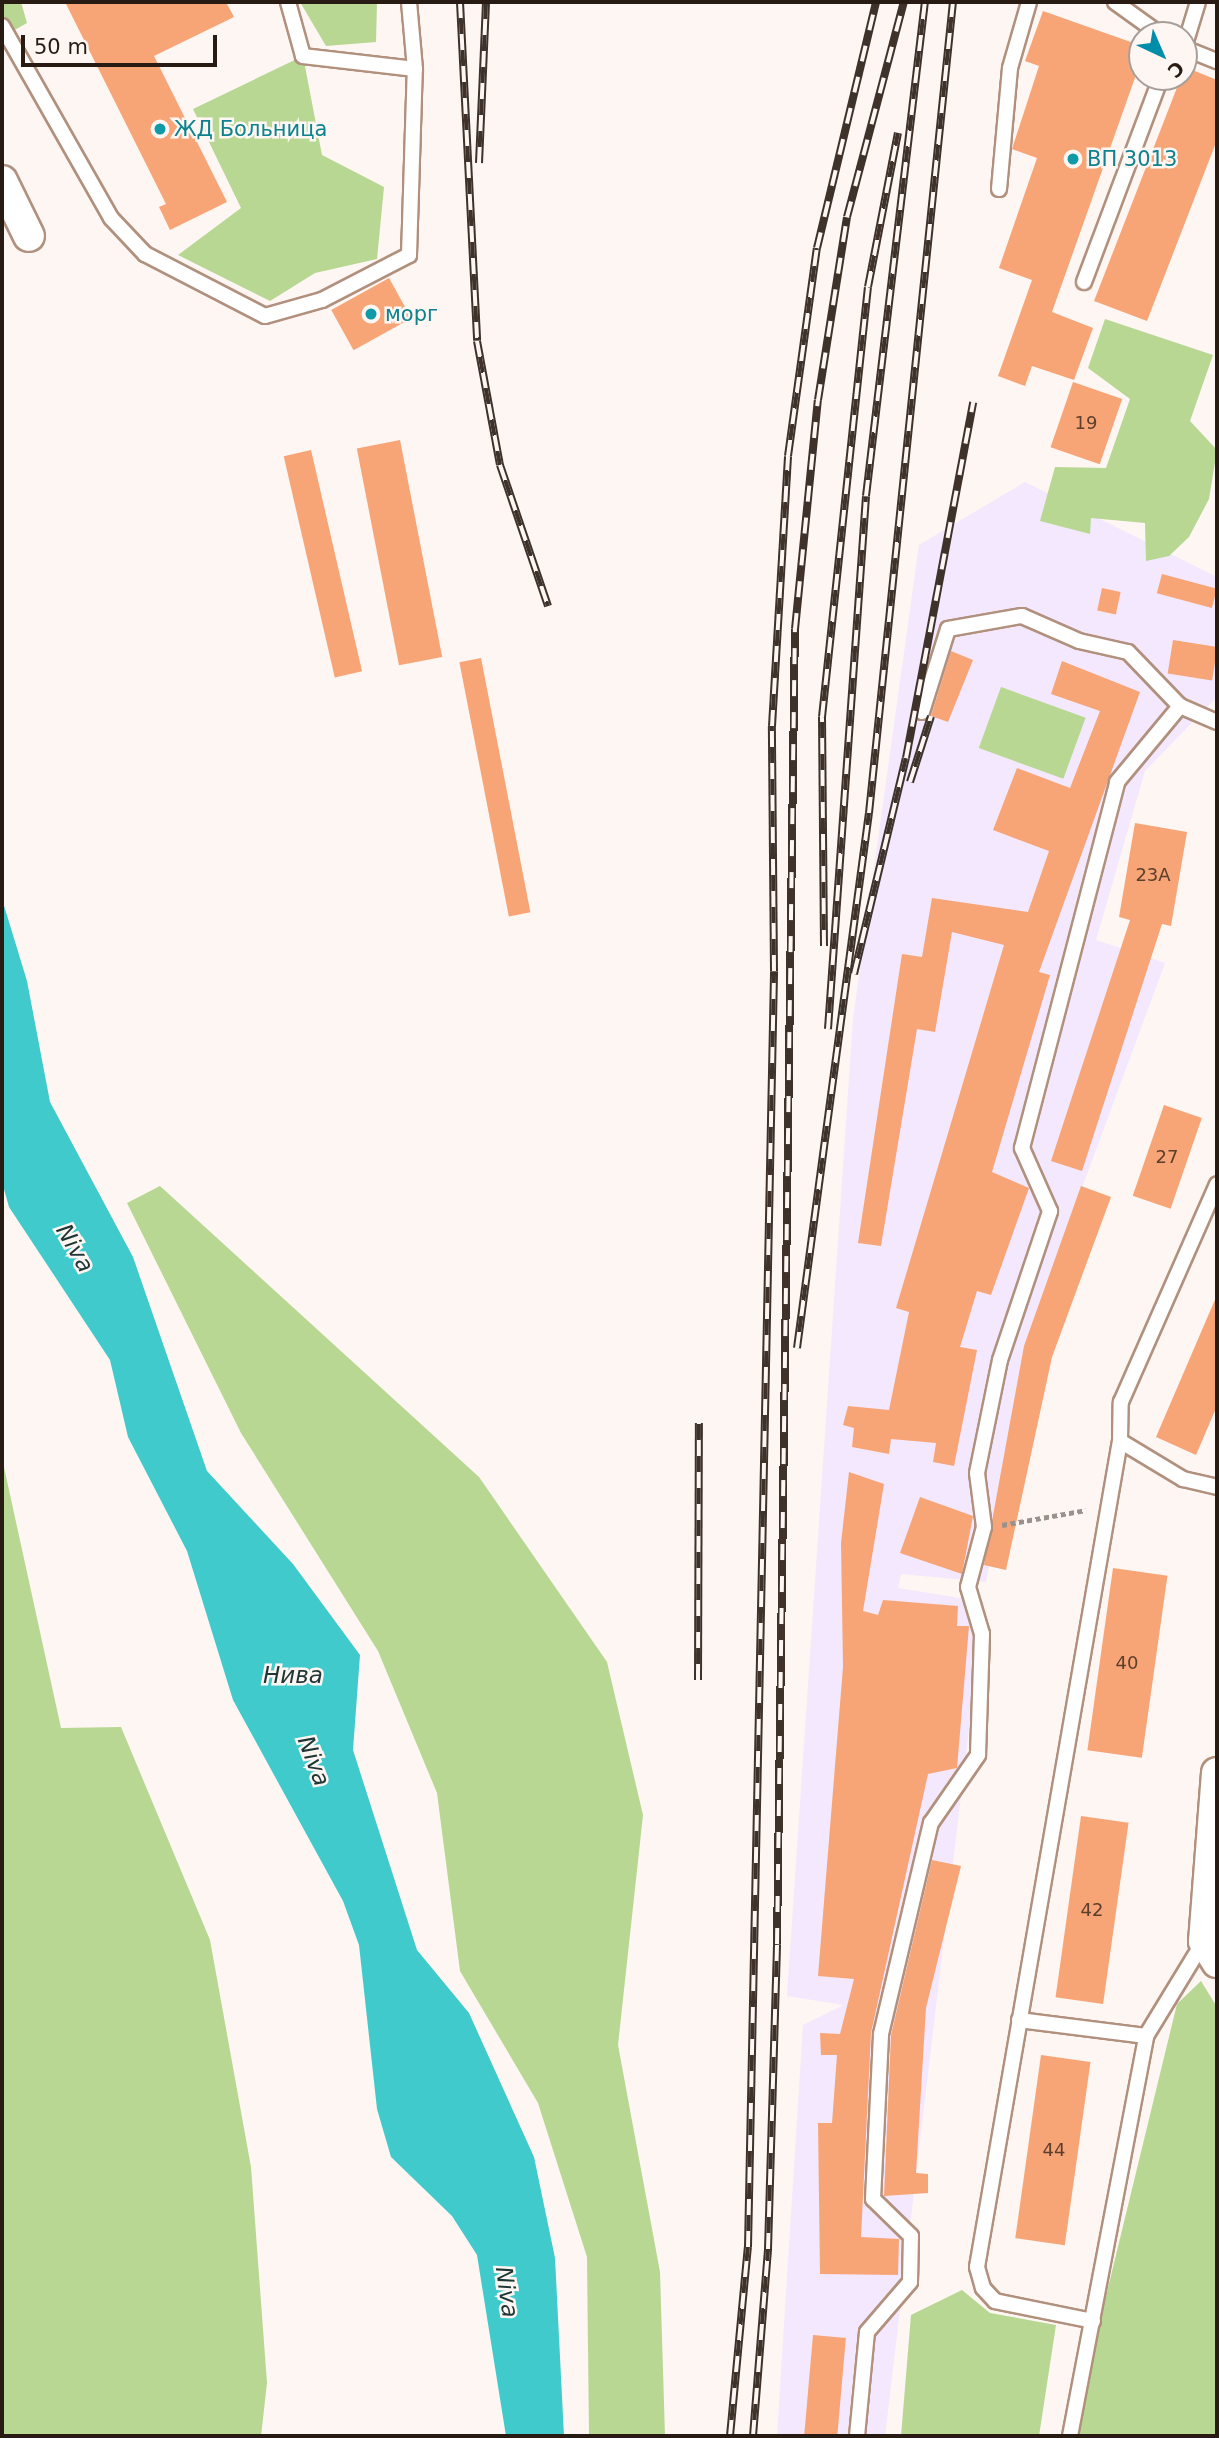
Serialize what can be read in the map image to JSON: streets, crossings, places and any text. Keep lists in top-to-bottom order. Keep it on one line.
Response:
{"water":["Niva","Нива"],"places":["ЖД Больница","ВП 3013","морг"],"house_numbers":["19","23А","27","40","42","44"],"scale_bar":"50 m","north":"bottom right"}
